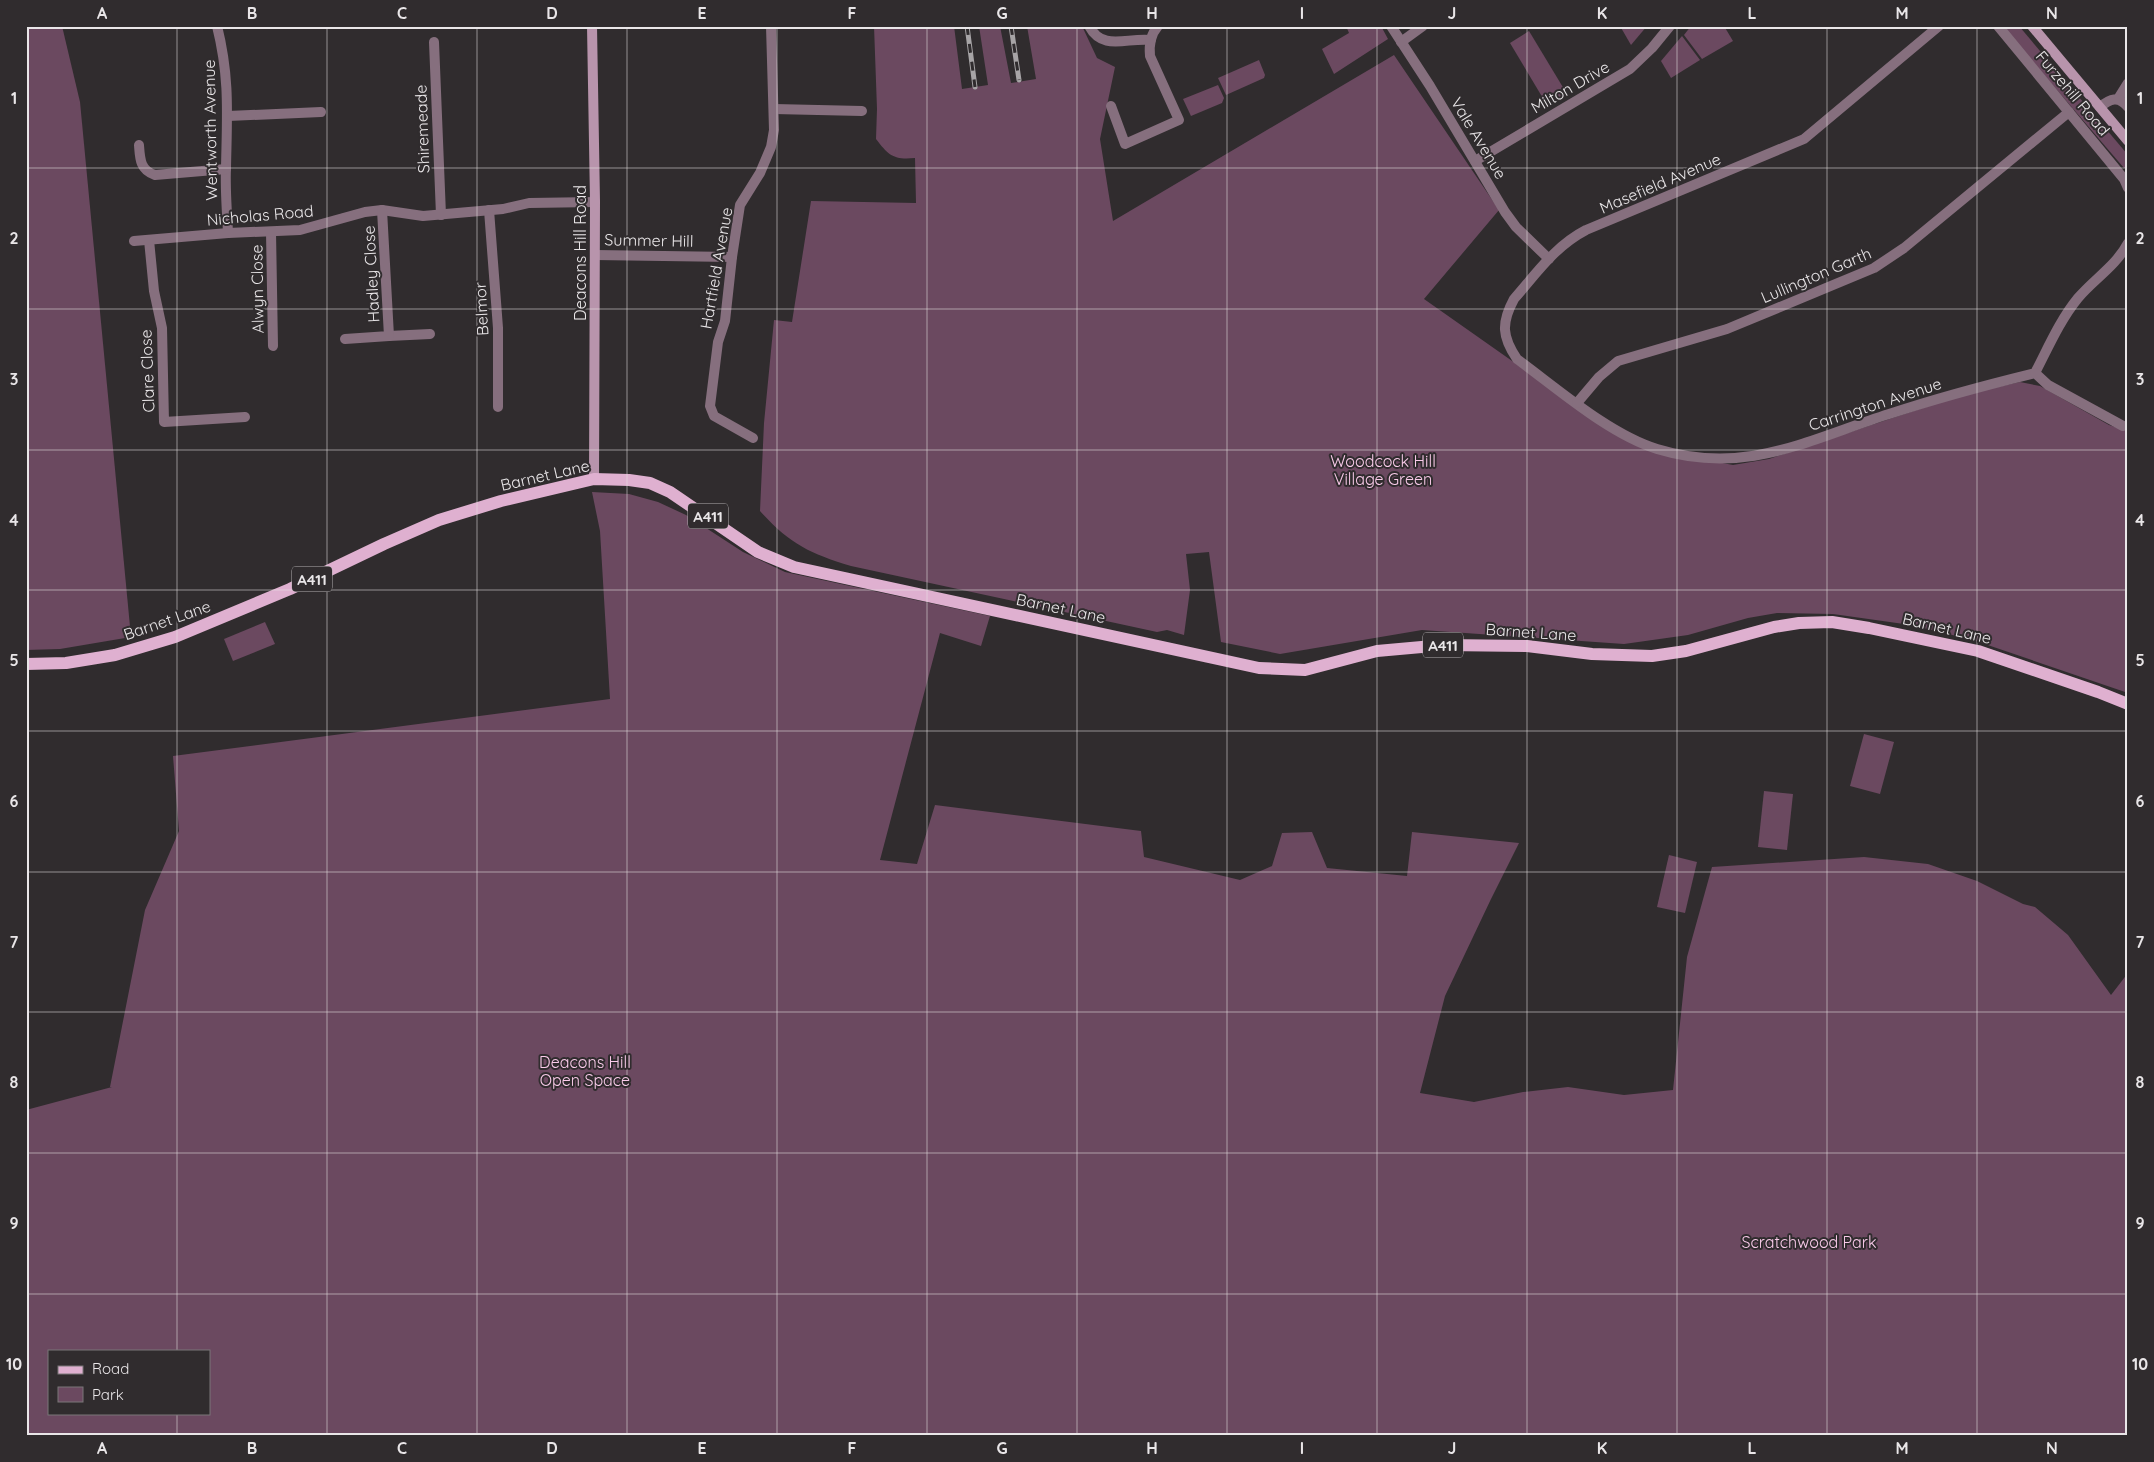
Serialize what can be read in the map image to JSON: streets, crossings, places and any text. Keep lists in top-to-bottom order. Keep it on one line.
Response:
{"streets":{"main road":["Barnet Lane","A411"],"street":["Milton Drive","Furzehill Road","Shiremeade","Wentworth Avenue","Vale Avenue","Masefield Avenue","Nicholas Road","Summer Hill","Deacons Hill Road","Hartfield Avenue","Hadley Close","Lullington Garth","Alwyn Close","Belmor","Clare Close","Carrington Avenue"]},"crossings":[["Milton Drive","Vale Avenue"],["Furzehill Road","Lullington Garth"],["Shiremeade","Nicholas Road"],["Wentworth Avenue","Nicholas Road"],["Vale Avenue","Masefield Avenue"],["Masefield Avenue","Lullington Garth"],["Masefield Avenue","Carrington Avenue"],["Nicholas Road","Deacons Hill Road"],["Nicholas Road","Hadley Close"],["Nicholas Road","Alwyn Close"],["Nicholas Road","Belmor"],["Nicholas Road","Clare Close"],["Summer Hill","Deacons Hill Road"],["Summer Hill","Hartfield Avenue"],["Deacons Hill Road","Barnet Lane"],["Lullington Garth","Carrington Avenue"]],"parks":["Woodcock Hill Village Green","Deacons Hill Open Space","Scratchwood Park"],"legend":["Road","Park"],"grid":{"columns":["A","B","C","D","E","F","G","H","I","J","K","L","M","N"],"rows":["1","2","3","4","5","6","7","8","9","10"]}}
